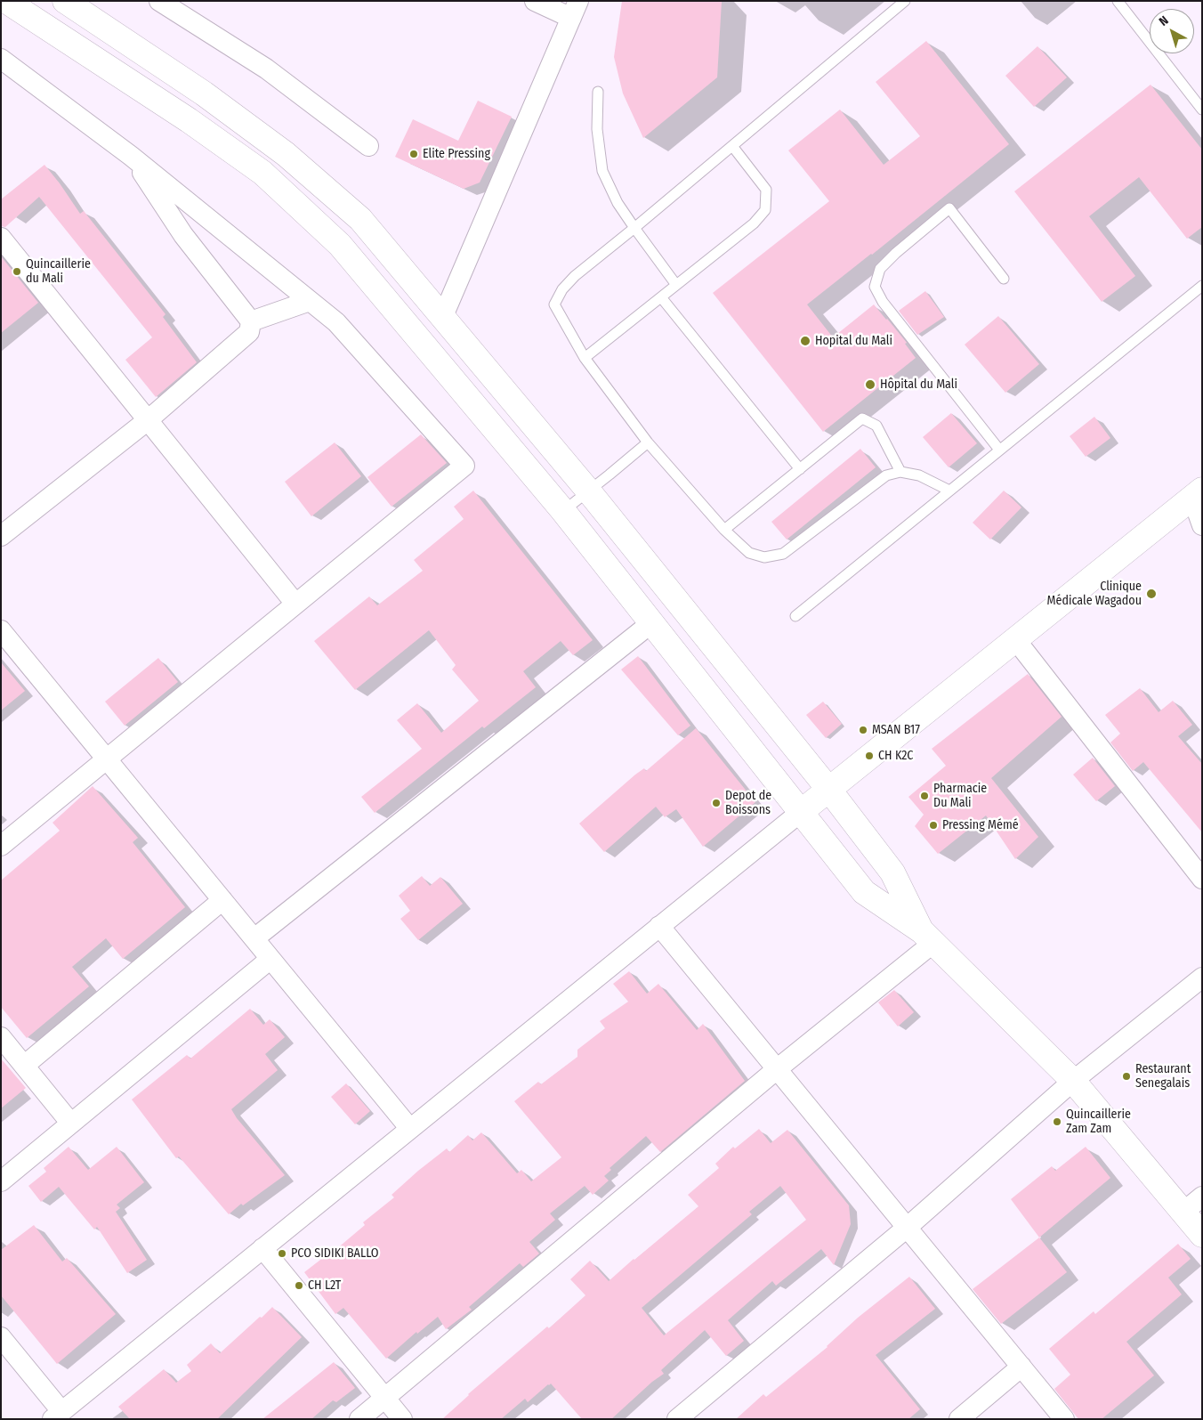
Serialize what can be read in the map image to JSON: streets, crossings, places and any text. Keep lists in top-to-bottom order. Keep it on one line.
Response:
{"places":["Elite Pressing","Quincaillerie du Mali","Hopital du Mali","Hôpital du Mali","Clinique Médicale Wagadou","MSAN B17","CH K2C","Pharmacie Du Mali","Depot de Boissons","Pressing Mémé","Restaurant Senegalais","Quincaillerie Zam Zam","PCO SIDIKI BALLO","CH L2T"],"north":"top left"}
